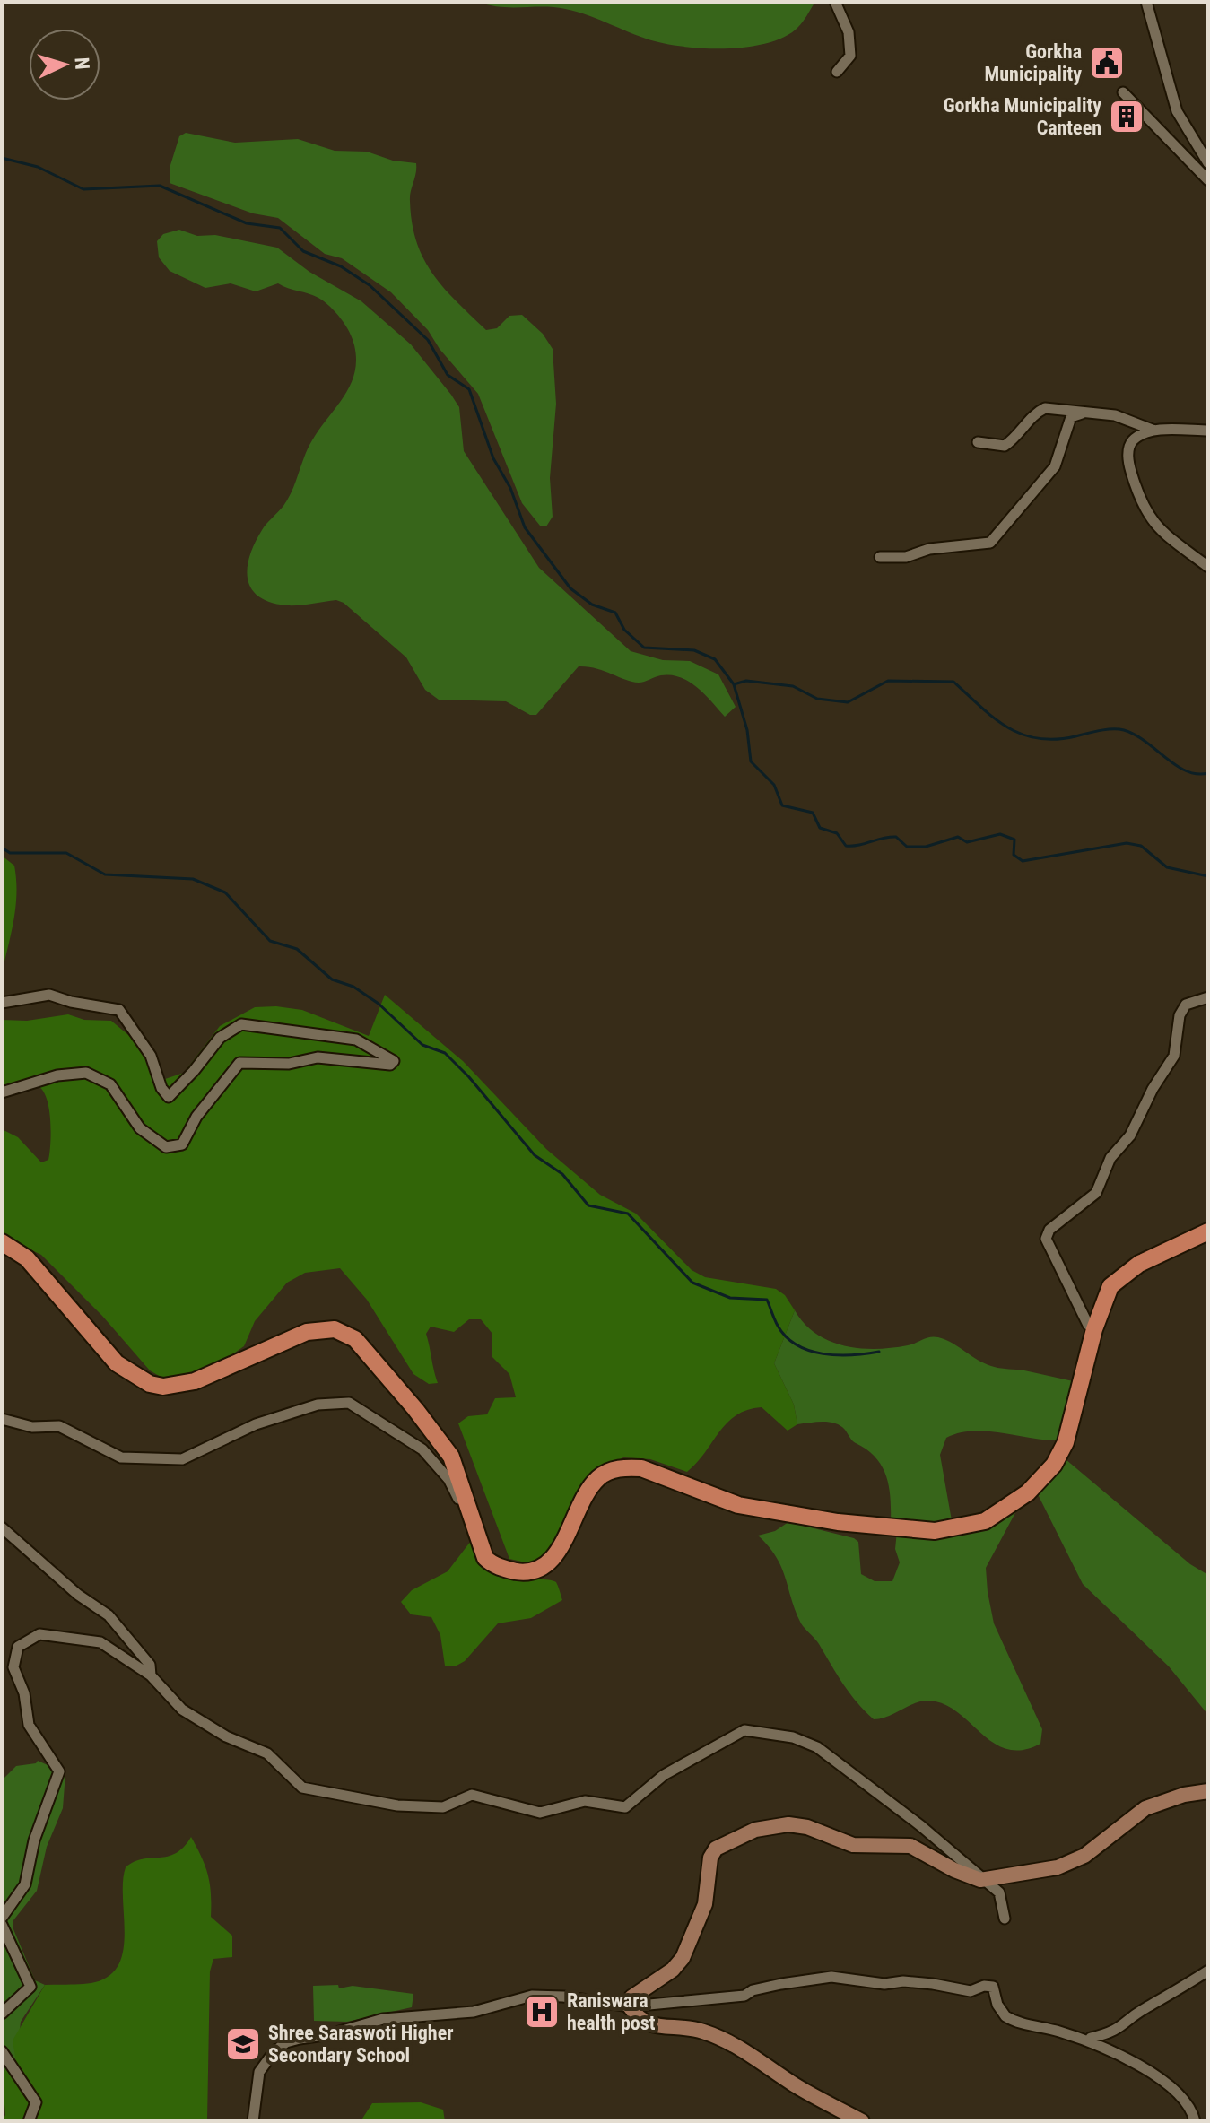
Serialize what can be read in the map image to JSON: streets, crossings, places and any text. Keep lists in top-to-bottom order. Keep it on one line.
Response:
{"places":{"public building":["Gorkha Municipality"],"building":["Gorkha Municipality Canteen"],"hospital":["Raniswara health post"],"school or university":["Shree Saraswoti Higher Secondary School"]},"north":"right"}
